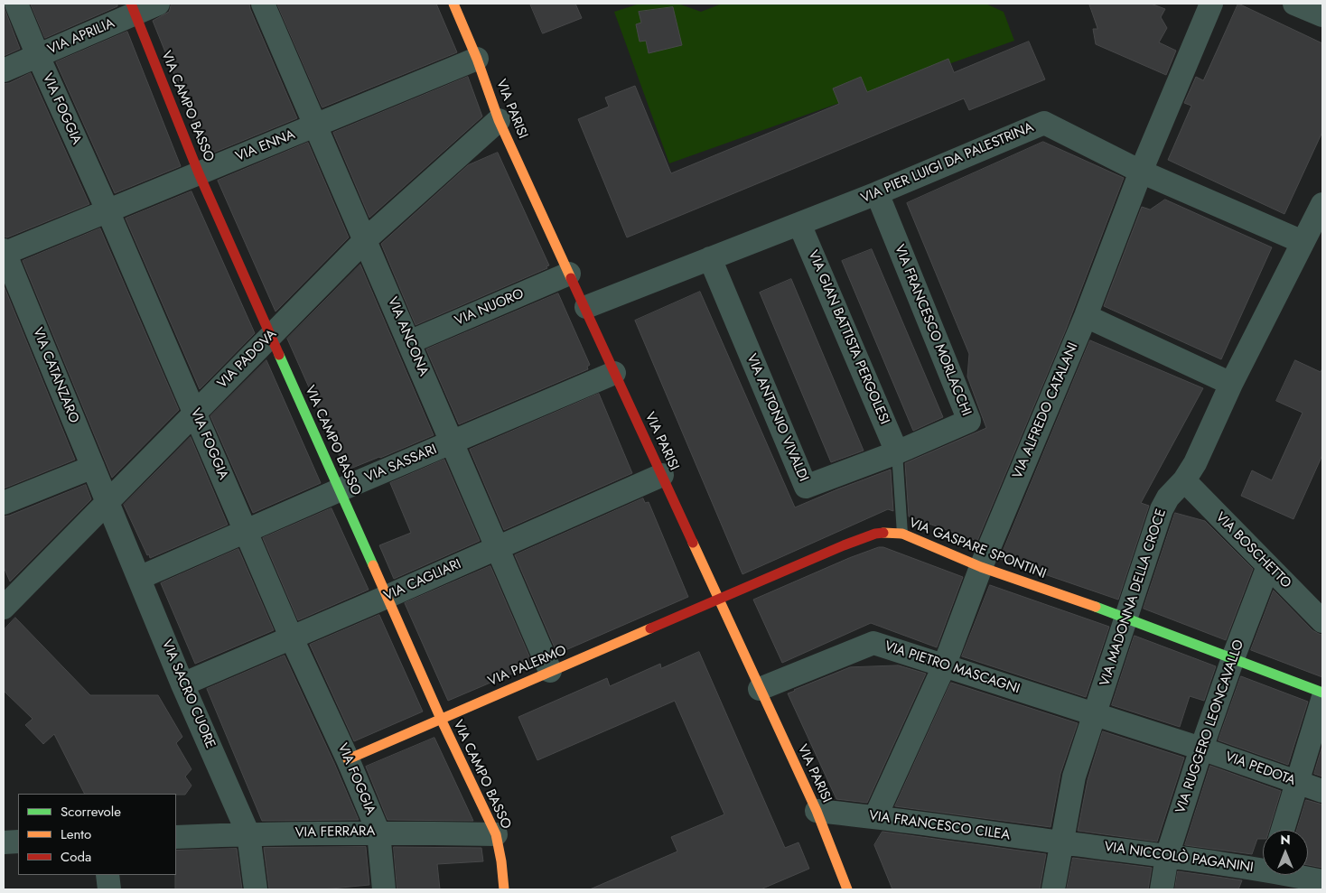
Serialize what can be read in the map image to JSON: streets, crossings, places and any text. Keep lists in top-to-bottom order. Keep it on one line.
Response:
{"streets":{"street":["VIA APRILIA","VIA CAMPO BASSO","VIA FOGGIA","VIA PARISI","VIA ENNA","VIA PIER LUIGI DA PALESTRINA","VIA NUORO","VIA FRANCESCO MORLACCHI","VIA ANCONA","VIA GIAN BATTISTA PERGOLESI","VIA PADOVA","VIA CATANZARO","VIA ALFREDO CATALANI","VIA ANTONIO VIVALDI","VIA SASSARI","VIA GASPARE SPONTINI","VIA BOSCHETTO","VIA CAGLIARI","VIA MADONNA DELLA CROCE","VIA PALERMO","VIA PIETRO MASCAGNI","VIA SACRO CUORE","VIA RUGGERO LEONCAVALLO","VIA PEDOTA","VIA FRANCESCO CILEA","VIA FERRARA","VIA NICCOLÒ PAGANINI"]},"crossings":[["VIA APRILIA","VIA CAMPO BASSO"],["VIA APRILIA","VIA FOGGIA"],["VIA CAMPO BASSO","VIA ENNA"],["VIA CAMPO BASSO","VIA PADOVA"],["VIA CAMPO BASSO","VIA SASSARI"],["VIA CAMPO BASSO","VIA CAGLIARI"],["VIA CAMPO BASSO","VIA PALERMO"],["VIA CAMPO BASSO","VIA FERRARA"],["VIA FOGGIA","VIA ENNA"],["VIA FOGGIA","VIA PADOVA"],["VIA FOGGIA","VIA SASSARI"],["VIA FOGGIA","VIA CAGLIARI"],["VIA FOGGIA","VIA PALERMO"],["VIA FOGGIA","VIA FERRARA"],["VIA PARISI","VIA ENNA"],["VIA PARISI","VIA PIER LUIGI DA PALESTRINA"],["VIA PARISI","VIA NUORO"],["VIA PARISI","VIA PADOVA"],["VIA PARISI","VIA SASSARI"],["VIA PARISI","VIA GASPARE SPONTINI"],["VIA PARISI","VIA CAGLIARI"],["VIA PARISI","VIA PALERMO"],["VIA PARISI","VIA PIETRO MASCAGNI"],["VIA PARISI","VIA FRANCESCO CILEA"],["VIA ENNA","VIA ANCONA"],["VIA ENNA","VIA CATANZARO"],["VIA PIER LUIGI DA PALESTRINA","VIA FRANCESCO MORLACCHI"],["VIA PIER LUIGI DA PALESTRINA","VIA GIAN BATTISTA PERGOLESI"],["VIA PIER LUIGI DA PALESTRINA","VIA ALFREDO CATALANI"],["VIA PIER LUIGI DA PALESTRINA","VIA ANTONIO VIVALDI"],["VIA PIER LUIGI DA PALESTRINA","VIA MADONNA DELLA CROCE"],["VIA NUORO","VIA ANCONA"],["VIA FRANCESCO MORLACCHI","VIA GIAN BATTISTA PERGOLESI"],["VIA FRANCESCO MORLACCHI","VIA ANTONIO VIVALDI"],["VIA ANCONA","VIA PADOVA"],["VIA ANCONA","VIA SASSARI"],["VIA ANCONA","VIA CAGLIARI"],["VIA ANCONA","VIA PALERMO"],["VIA GIAN BATTISTA PERGOLESI","VIA ANTONIO VIVALDI"],["VIA PADOVA","VIA CATANZARO"],["VIA PADOVA","VIA SACRO CUORE"],["VIA CATANZARO","VIA SACRO CUORE"],["VIA ALFREDO CATALANI","VIA GASPARE SPONTINI"],["VIA ALFREDO CATALANI","VIA PIETRO MASCAGNI"],["VIA ALFREDO CATALANI","VIA FRANCESCO CILEA"],["VIA SASSARI","VIA SACRO CUORE"],["VIA GASPARE SPONTINI","VIA MADONNA DELLA CROCE"],["VIA GASPARE SPONTINI","VIA PALERMO"],["VIA GASPARE SPONTINI","VIA RUGGERO LEONCAVALLO"],["VIA BOSCHETTO","VIA MADONNA DELLA CROCE"],["VIA BOSCHETTO","VIA RUGGERO LEONCAVALLO"],["VIA CAGLIARI","VIA SACRO CUORE"],["VIA MADONNA DELLA CROCE","VIA PIETRO MASCAGNI"],["VIA MADONNA DELLA CROCE","VIA PEDOTA"],["VIA MADONNA DELLA CROCE","VIA FRANCESCO CILEA"],["VIA MADONNA DELLA CROCE","VIA NICCOLÒ PAGANINI"],["VIA PIETRO MASCAGNI","VIA PEDOTA"],["VIA SACRO CUORE","VIA FERRARA"],["VIA RUGGERO LEONCAVALLO","VIA PEDOTA"],["VIA RUGGERO LEONCAVALLO","VIA NICCOLÒ PAGANINI"],["VIA FRANCESCO CILEA","VIA NICCOLÒ PAGANINI"]],"legend":["Scorrevole","Lento","Coda"],"north":"top"}
